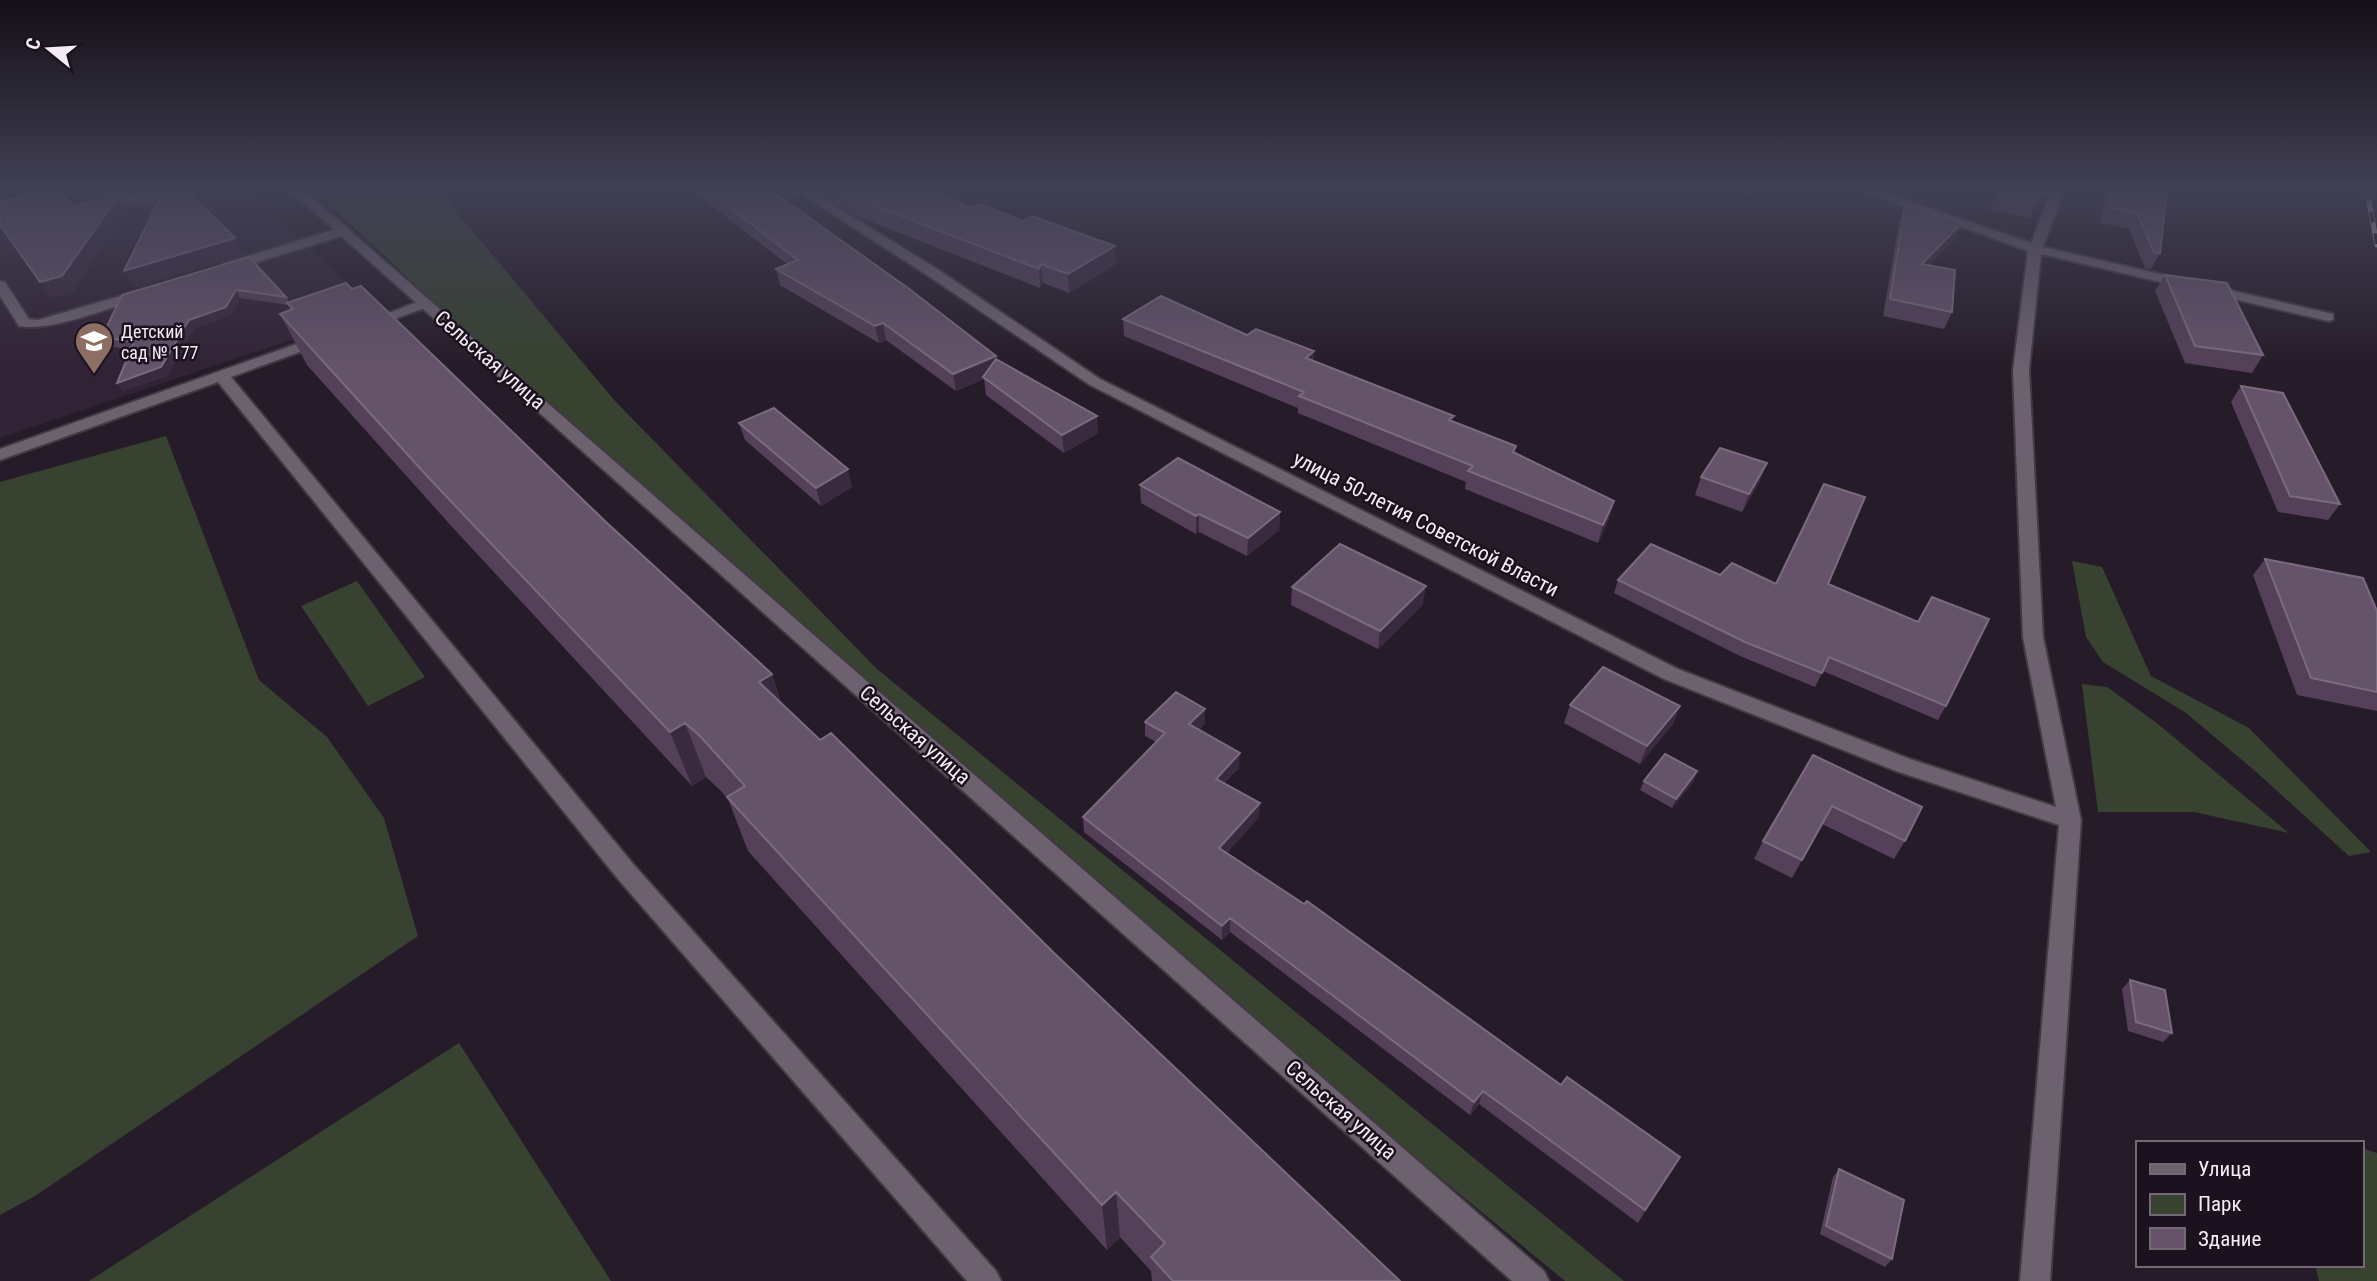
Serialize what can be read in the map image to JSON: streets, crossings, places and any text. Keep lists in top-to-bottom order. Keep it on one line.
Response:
{"streets":{"street":["Сельская улица","улица 50-летия Советской Власти"]},"places":{"school or university":["Детский сад № 177"]},"legend":["Улица","Парк","Здание"],"north":"left"}
